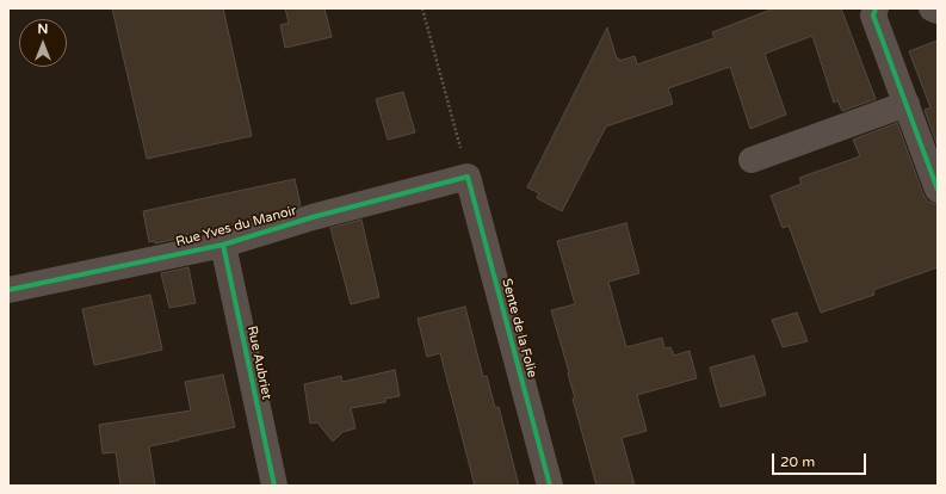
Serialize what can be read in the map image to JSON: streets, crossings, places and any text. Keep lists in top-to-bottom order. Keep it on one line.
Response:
{"streets":{"street":["Rue Yves du Manoir","Sente de la Folie","Rue Aubriet"]},"crossings":[["Rue Yves du Manoir","Sente de la Folie"],["Rue Yves du Manoir","Rue Aubriet"]],"scale_bar":"20 m","north":"top"}
